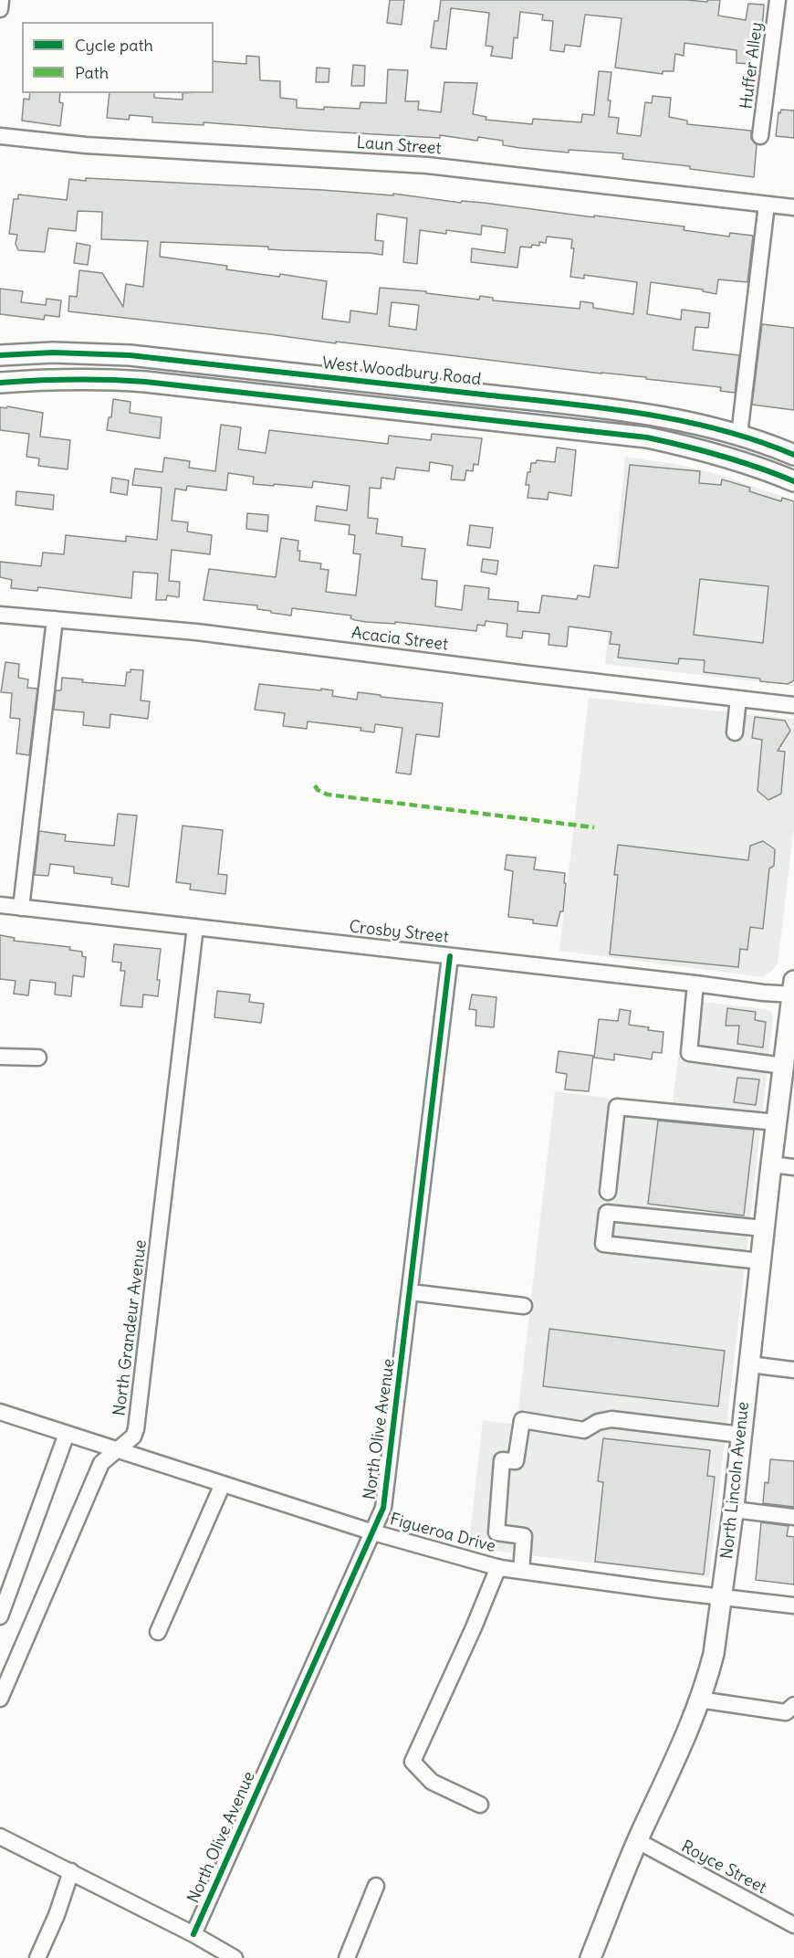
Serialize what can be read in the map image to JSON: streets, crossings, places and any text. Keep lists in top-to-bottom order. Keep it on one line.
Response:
{"streets":{"main road":["West Woodbury Road","North Lincoln Avenue"],"street":["Huffer Alley","Laun Street","Acacia Street","Crosby Street","North Grandeur Avenue","North Olive Avenue","Figueroa Drive","Royce Street"]},"crossings":[["Crosby Street","North Grandeur Avenue"],["Crosby Street","North Olive Avenue"],["Crosby Street","North Lincoln Avenue"],["North Grandeur Avenue","Figueroa Drive"],["North Olive Avenue","Figueroa Drive"],["North Lincoln Avenue","Figueroa Drive"],["North Lincoln Avenue","Royce Street"]],"legend":["Cycle path","Path"]}
